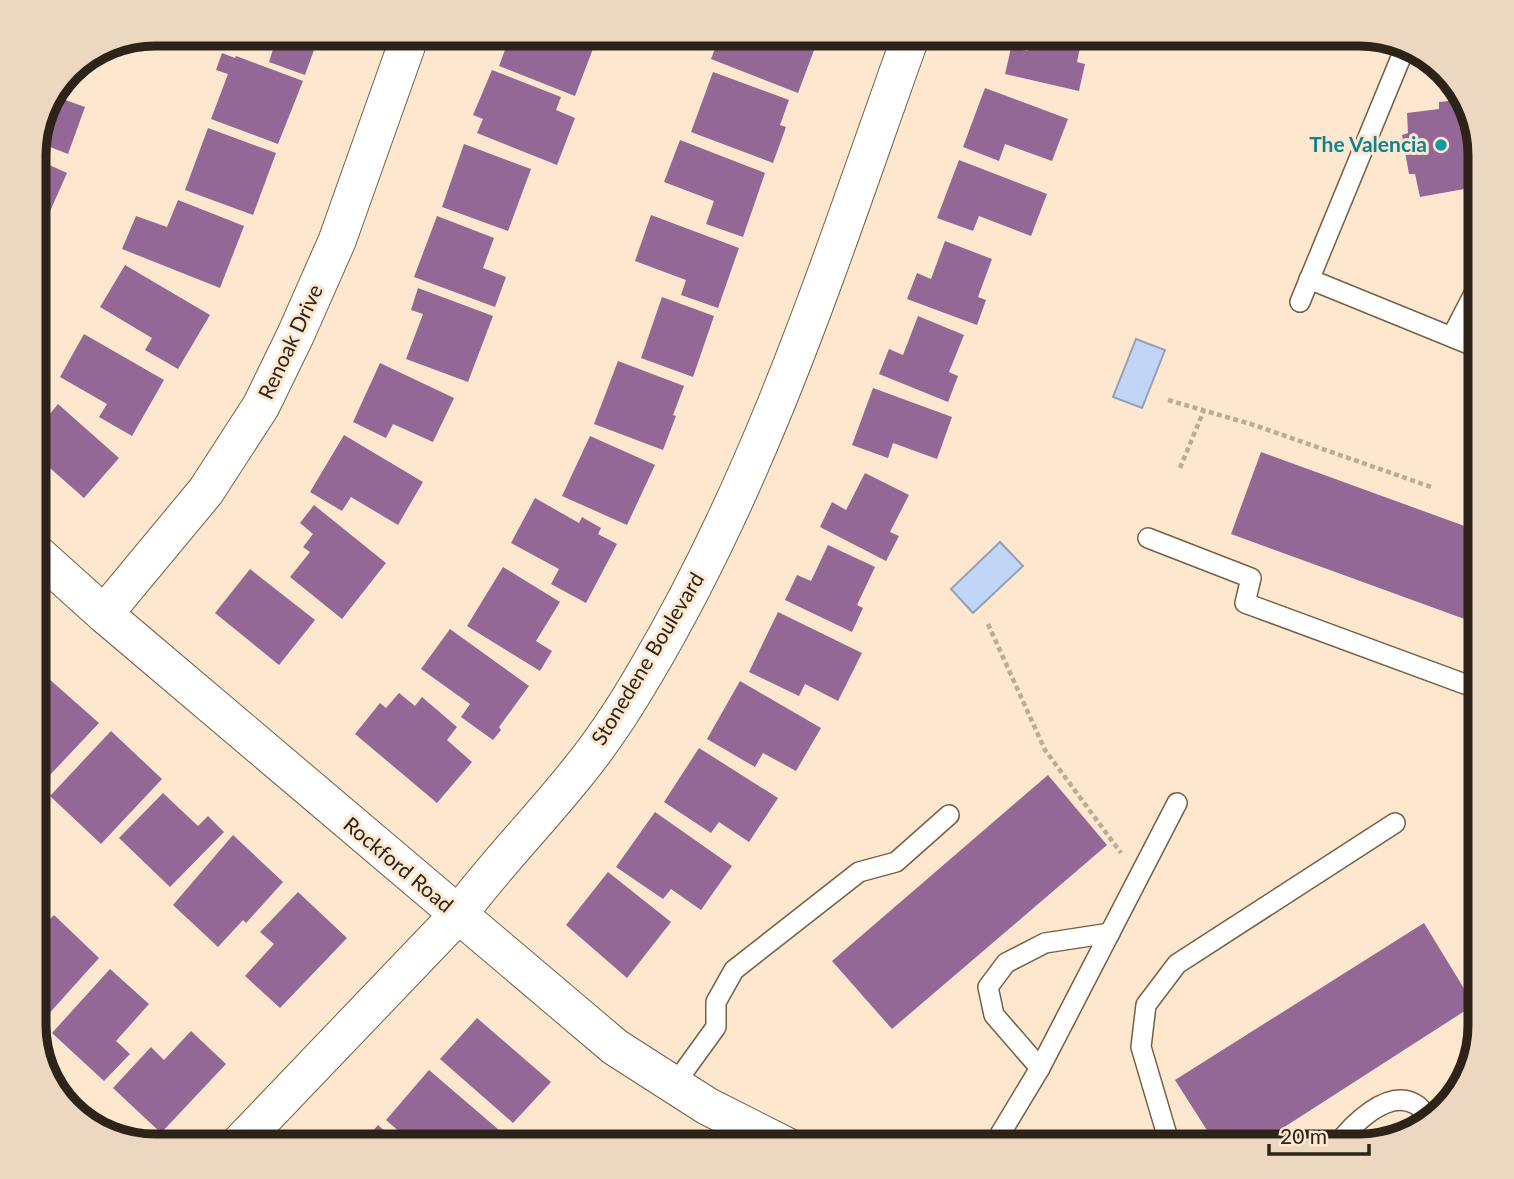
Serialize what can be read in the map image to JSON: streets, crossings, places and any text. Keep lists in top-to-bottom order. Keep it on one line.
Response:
{"streets":{"street":["Renoak Drive","Stonedene Boulevard","Rockford Road"]},"crossings":[["Renoak Drive","Rockford Road"],["Stonedene Boulevard","Rockford Road"]],"places":["The Valencia"],"scale_bar":"20 m"}
